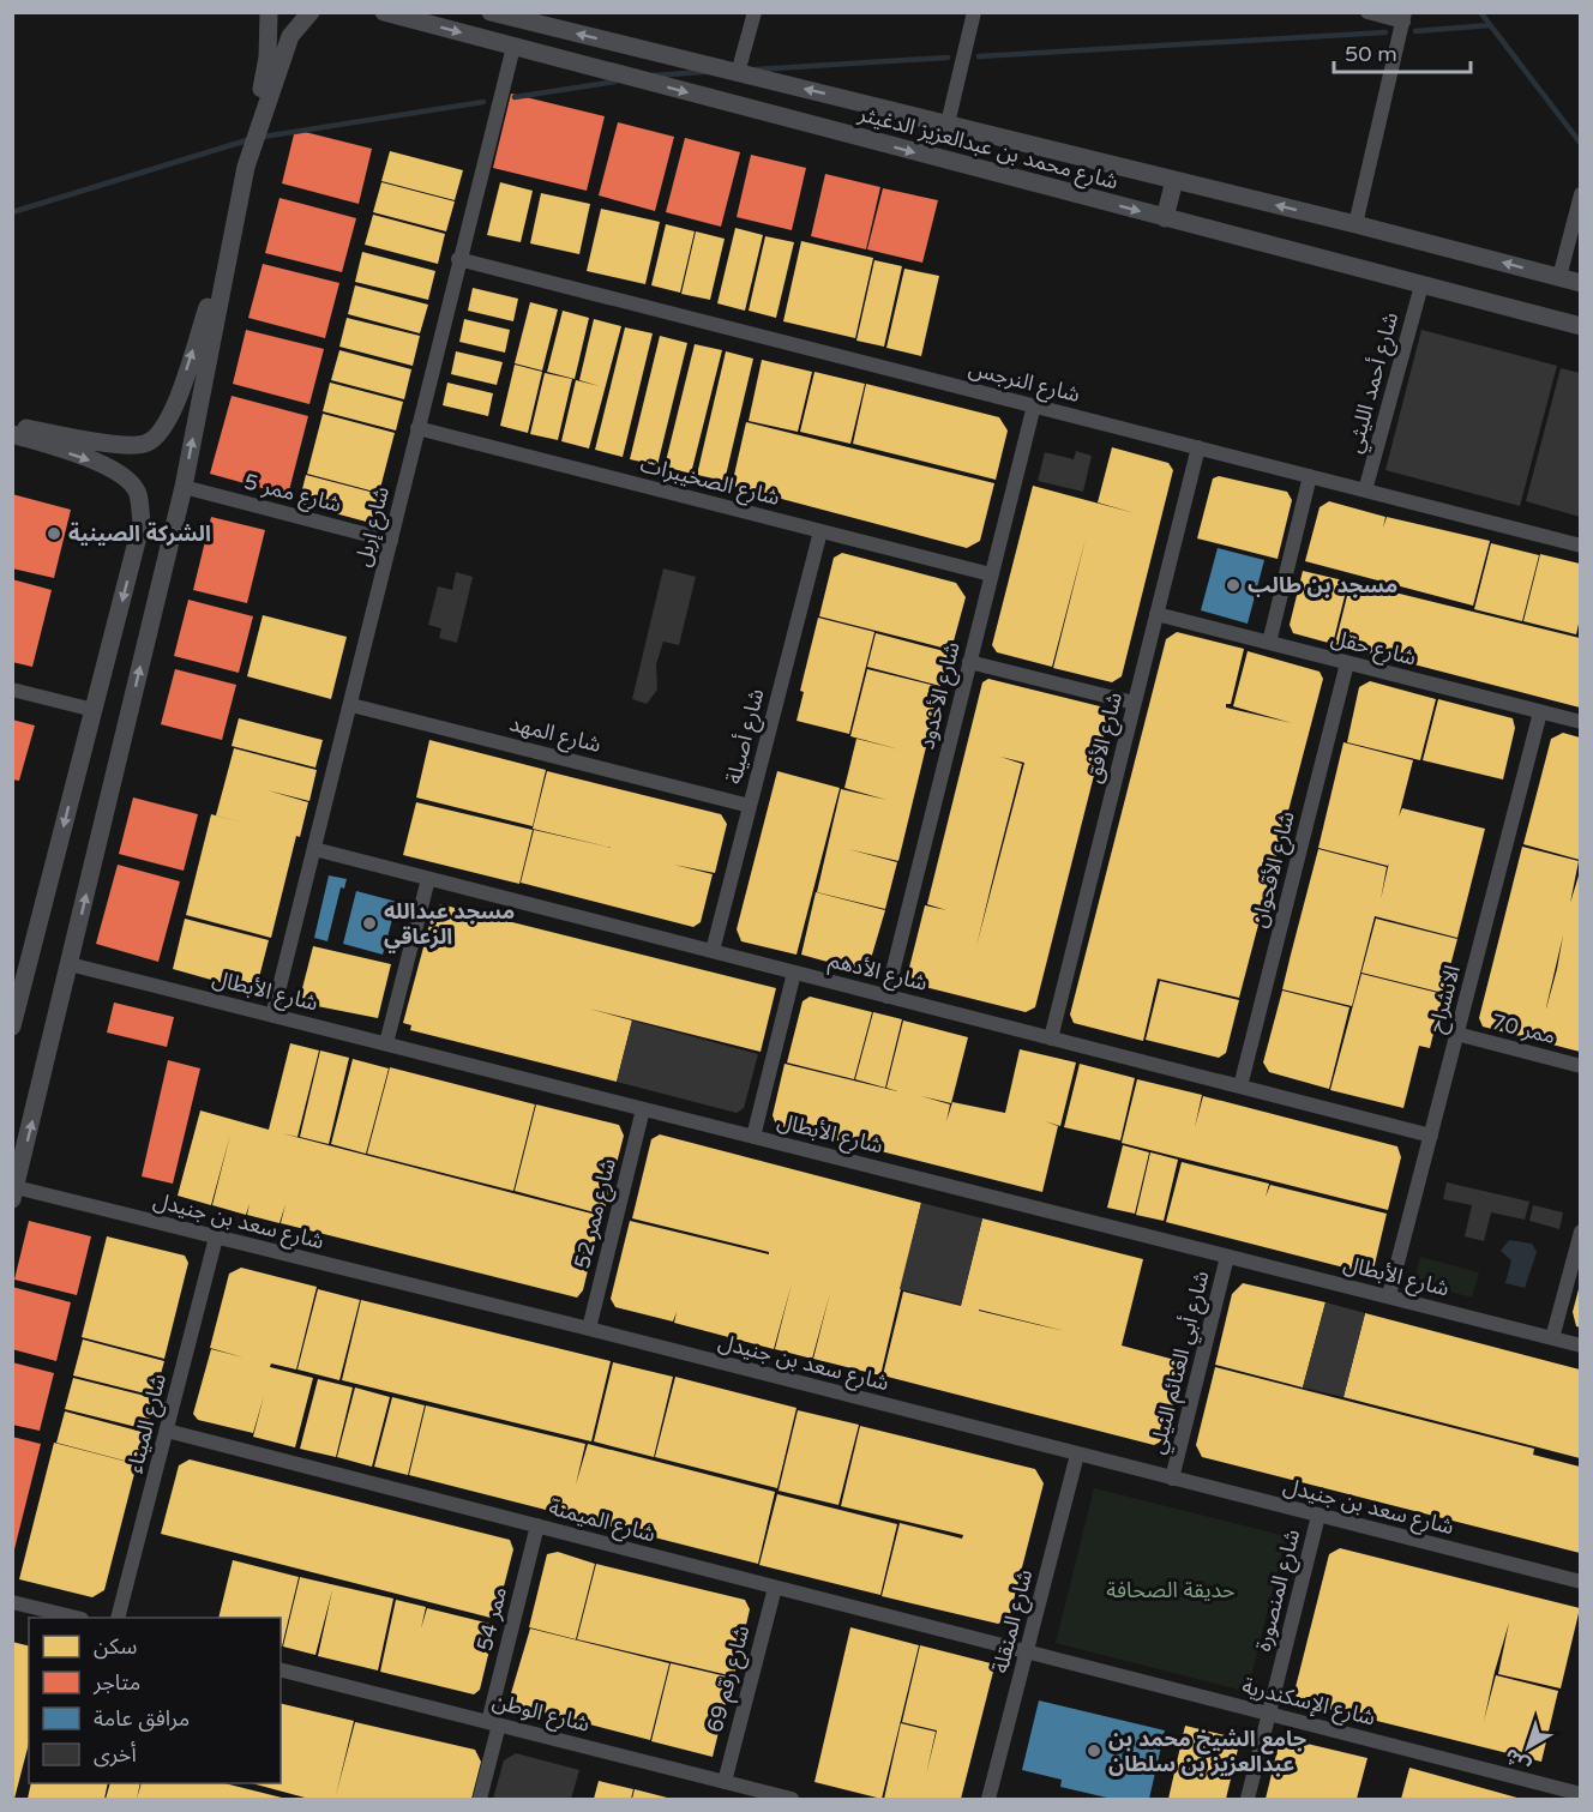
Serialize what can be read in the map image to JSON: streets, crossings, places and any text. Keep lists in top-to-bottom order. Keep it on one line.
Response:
{"streets":{"street":["شارع محمد بن عبدالعزيز الدغيثر","شارع النرجس","شارع أحمد الليثي","شارع الصخيبرات","شارع ممر 5","شارع إربل","شارع حقل","شارع الأخدود","شارع المهد","شارع أصيلة","شارع الأفق","شارع الأقحوان","شارع الأدهم","شارع الأبطال","الانشراح","ممر 70","شارع ممر 52","شارع سعد بن جنيدل","شارع أبي الغنائم النيلي","شارع الميناء","شارع الميمنة","شارع المنصورة","ممر 54","شارع المنقلة","شارع رقم 69","شارع الإسكندرية","شارع الوطن"]},"crossings":[["شارع محمد بن عبدالعزيز الدغيثر","شارع أحمد الليثي"],["شارع محمد بن عبدالعزيز الدغيثر","شارع إربل"],["شارع النرجس","شارع أحمد الليثي"],["شارع النرجس","شارع إربل"],["شارع النرجس","شارع الأخدود"],["شارع النرجس","شارع الأفق"],["شارع الصخيبرات","شارع إربل"],["شارع الصخيبرات","شارع الأخدود"],["شارع الصخيبرات","شارع أصيلة"],["شارع ممر 5","شارع إربل"],["شارع إربل","شارع المهد"],["شارع إربل","شارع الأدهم"],["شارع إربل","شارع الأبطال"],["شارع حقل","شارع الأفق"],["شارع حقل","شارع الأقحوان"],["شارع حقل","الانشراح"],["شارع الأخدود","شارع الأدهم"],["شارع المهد","شارع أصيلة"],["شارع أصيلة","شارع الأدهم"],["شارع الأفق","شارع الأدهم"],["شارع الأقحوان","شارع الأدهم"],["شارع الأدهم","الانشراح"],["شارع الأبطال","الانشراح"],["شارع الأبطال","شارع ممر 52"],["شارع الأبطال","شارع أبي الغنائم النيلي"],["الانشراح","ممر 70"],["شارع ممر 52","شارع سعد بن جنيدل"],["شارع سعد بن جنيدل","شارع أبي الغنائم النيلي"],["شارع سعد بن جنيدل","شارع الميناء"],["شارع سعد بن جنيدل","شارع المنصورة"],["شارع سعد بن جنيدل","شارع المنقلة"],["شارع الميناء","شارع الميمنة"],["شارع الميمنة","ممر 54"],["شارع الميمنة","شارع المنقلة"],["شارع الميمنة","شارع رقم 69"],["شارع الميمنة","شارع الإسكندرية"],["شارع المنصورة","شارع الإسكندرية"],["ممر 54","شارع الوطن"],["شارع المنقلة","شارع الإسكندرية"],["شارع رقم 69","شارع الوطن"]],"parks":["حديقة الصحافة"],"places":["الشركة الصينية","مسجد بن طالب","مسجد عبدالله الزعاقي","جامع الشيخ محمد بن عبدالعزيز بن سلطان"],"legend":["سكن","متاجر","مرافق عامة","أخرى"],"scale_bar":"50 m","north":"bottom left"}
